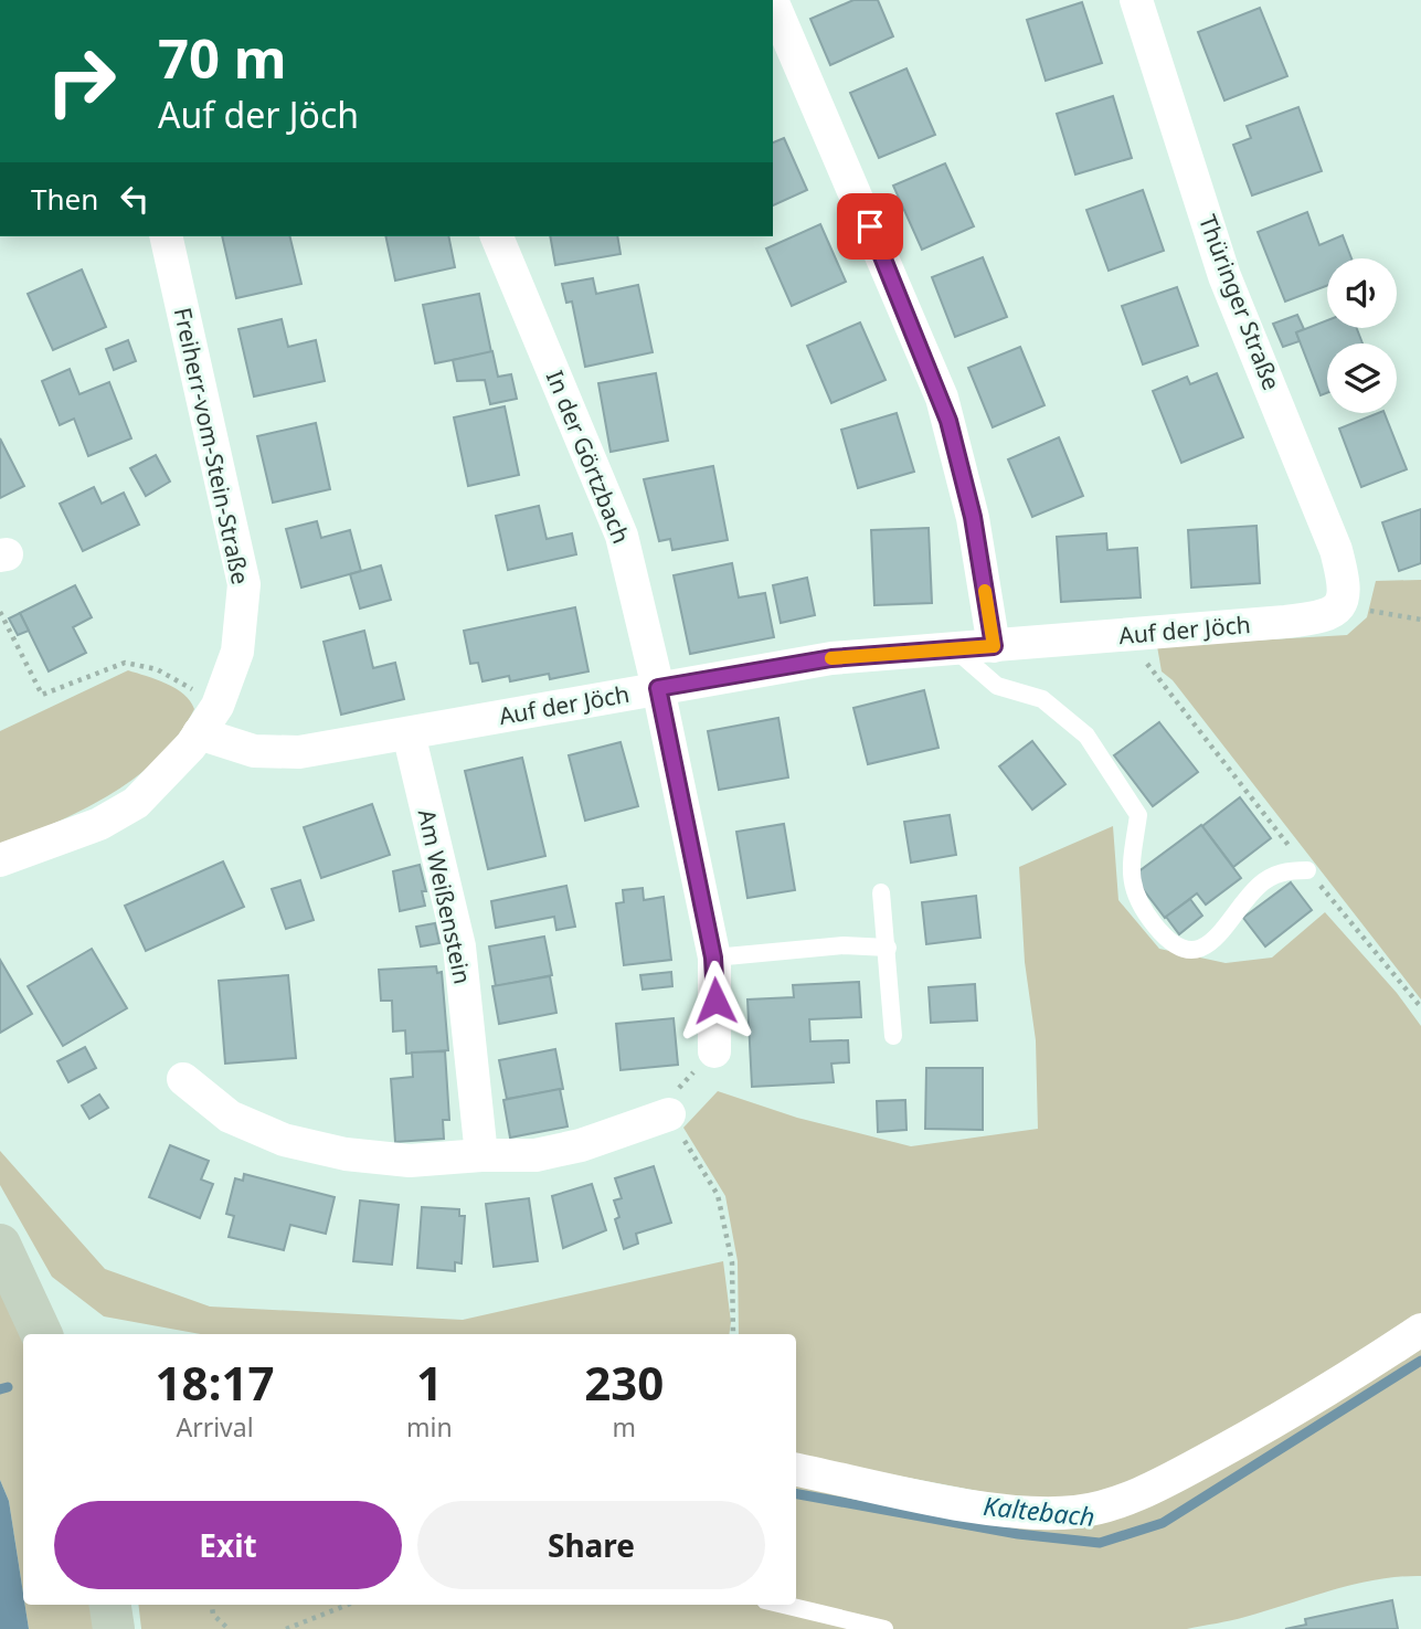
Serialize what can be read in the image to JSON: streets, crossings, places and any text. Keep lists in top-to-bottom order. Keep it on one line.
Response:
{"streets":{"street":["Thüringer Straße","Freiherr-vom-Stein-Straße","In der Görtzbach","Auf der Jöch","Am Weißenstein"]},"crossings":[["Thüringer Straße","Auf der Jöch"],["Freiherr-vom-Stein-Straße","Auf der Jöch"],["In der Görtzbach","Auf der Jöch"],["Auf der Jöch","Am Weißenstein"]],"water":["Kaltebach"],"page":{"turn":["70 m","Auf der Jöch"],"then":"Then","eta":["18:17","Arrival","1","min","230","m"],"buttons":["Exit","Share"]}}
